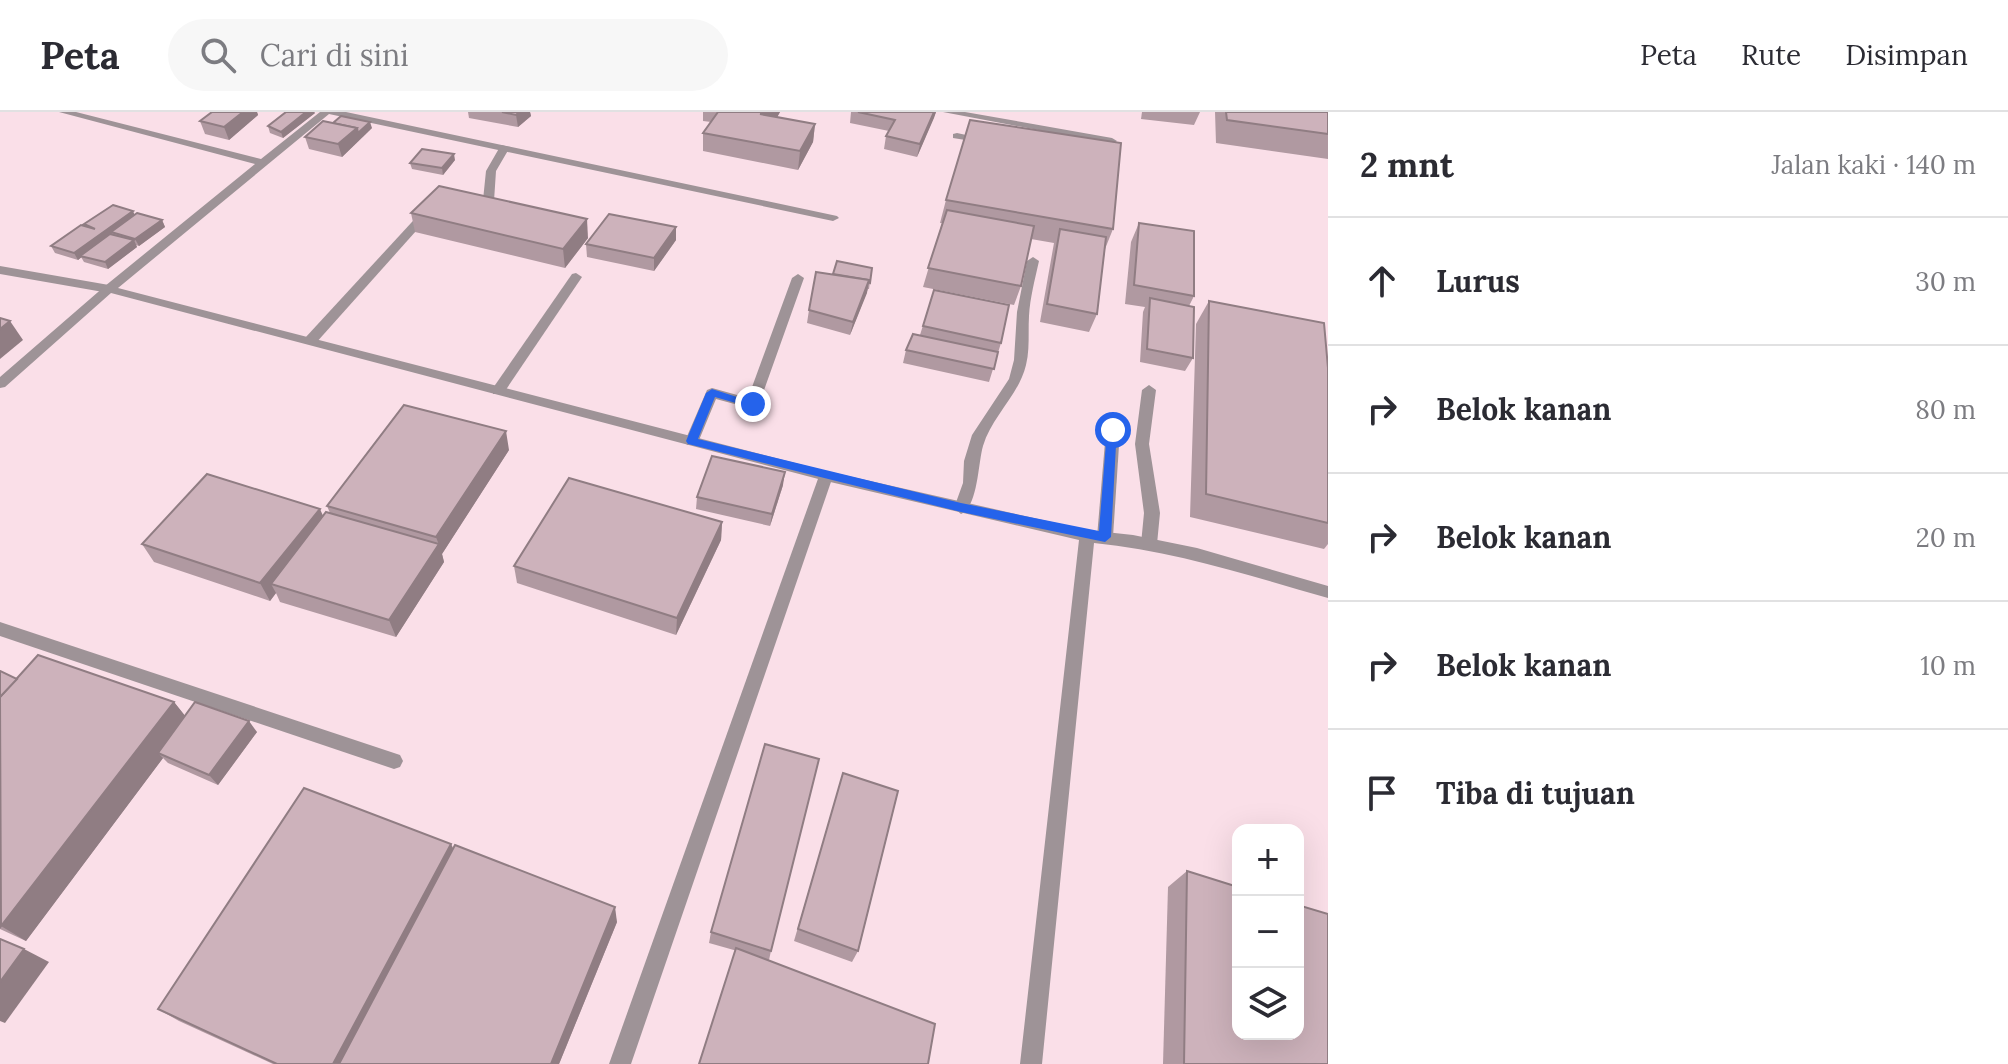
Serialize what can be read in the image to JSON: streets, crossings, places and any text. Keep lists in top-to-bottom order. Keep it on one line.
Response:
{"page":{"header":"Peta","search":"Cari di sini","nav":["Peta","Rute","Disimpan"],"heading":["2 mnt","Jalan kaki · 140 m"],"list":[["Lurus","30 m"],["Belok kanan","80 m"],["Belok kanan","20 m"],["Belok kanan","10 m"],"Tiba di tujuan"],"map_buttons":["+","−"]}}
